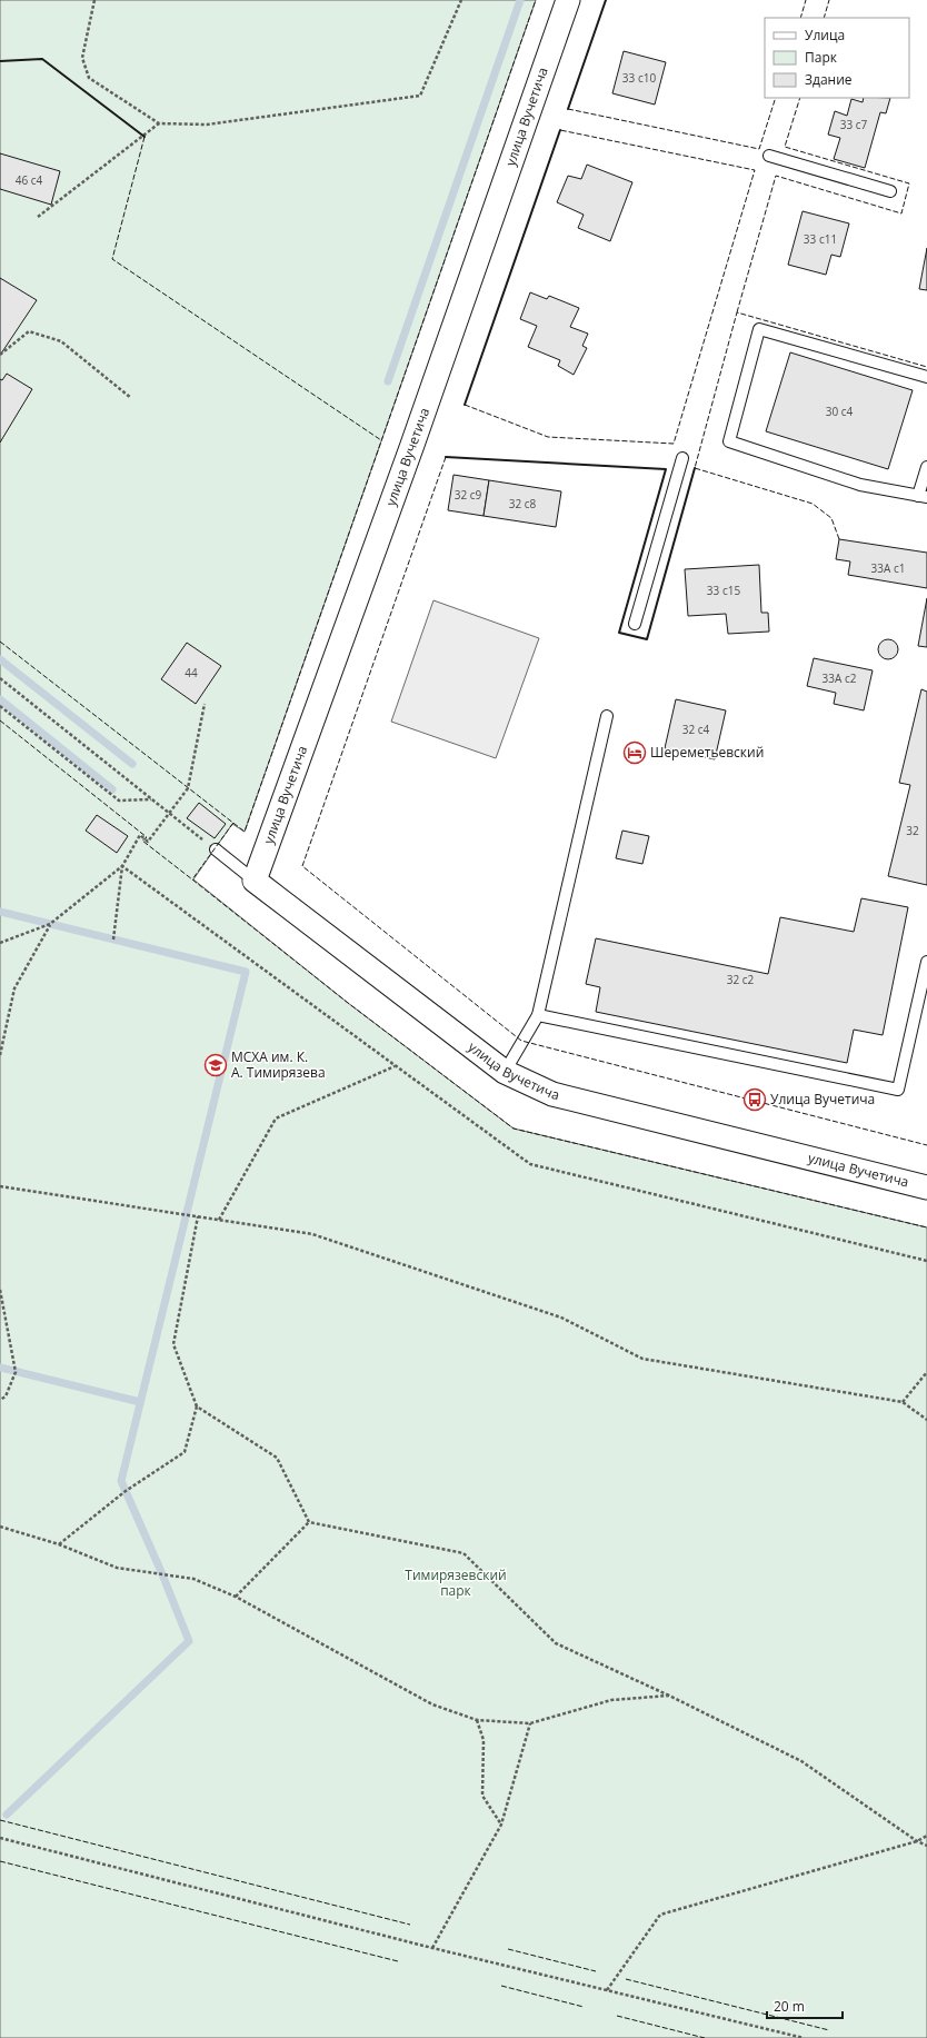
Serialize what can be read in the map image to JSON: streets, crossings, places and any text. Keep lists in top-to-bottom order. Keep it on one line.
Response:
{"streets":{"street":["улица Вучетича"]},"parks":["Тимирязевский парк"],"places":{"hotel":["Шереметьевский"],"school or university":["МСХА им. К. А. Тимирязева"],"bus stop":["Улица Вучетича"]},"house_numbers":["33 с10","33 с7","46 с4","33 с11","30 с4","32 с9","32 с8","33А с1","33 с15","44","33А с2","32 с4","32","32 с2"],"legend":["Улица","Парк","Здание"],"scale_bar":"20 m"}
